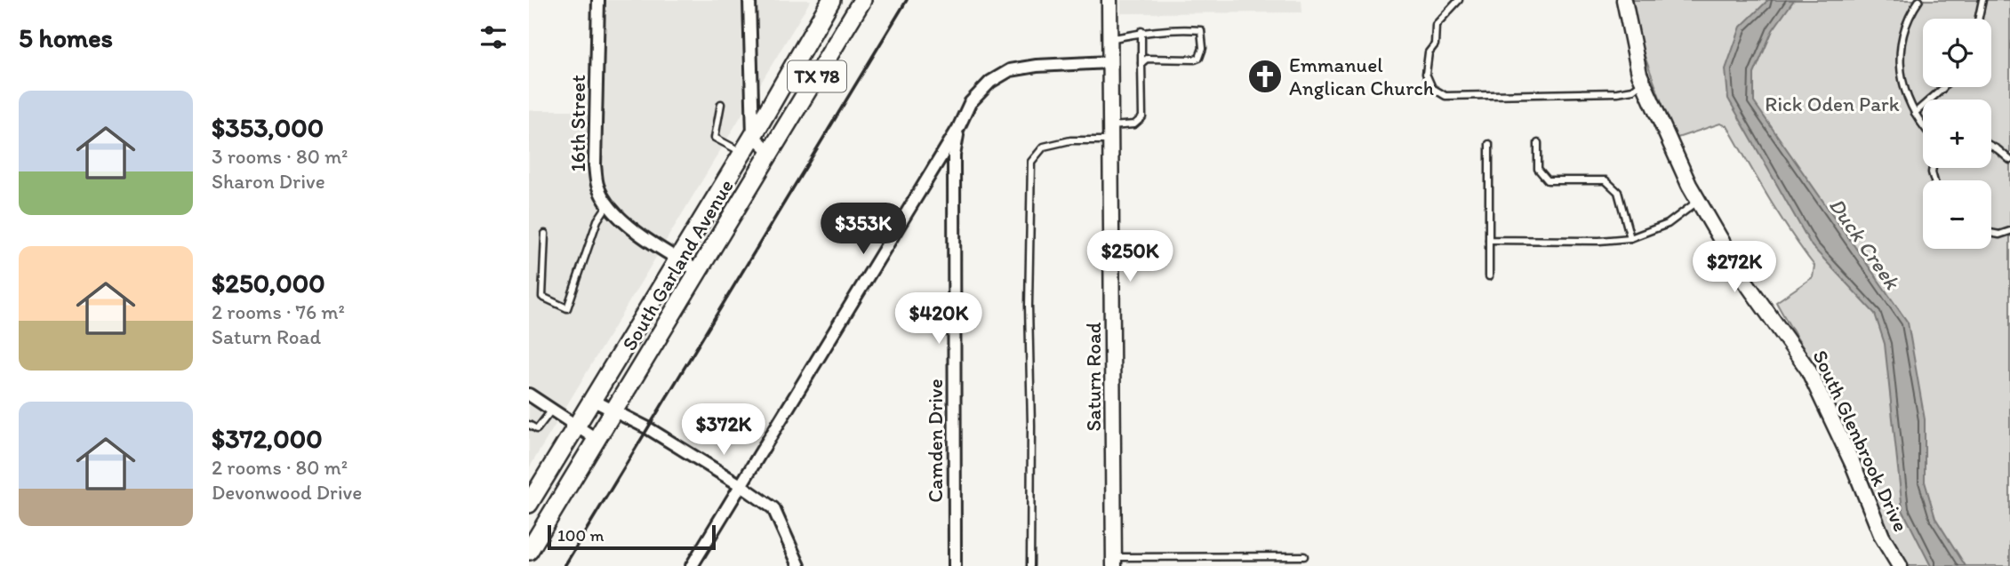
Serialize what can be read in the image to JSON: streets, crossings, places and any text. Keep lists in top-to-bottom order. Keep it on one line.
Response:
{"streets":{"main road":["TX 78","South Garland Avenue"],"street":["16th Street","Saturn Road","Camden Drive","South Glenbrook Drive"]},"crossings":[["16th Street","South Garland Avenue"]],"water":["Duck Creek"],"parks":["Rick Oden Park"],"places":{"church":["Emmanuel Anglican Church"]},"scale_bar":"100 m","page":{"heading":"5 homes","map_buttons":["+","−"],"list":[{"name":"$353,000","note":"3 rooms · 80 m² · Sharon Drive"},{"name":"$250,000","note":"2 rooms · 76 m² · Saturn Road"},{"name":"$372,000","note":"2 rooms · 80 m² · Devonwood Drive"}],"price":["$353K","$250K","$272K","$420K","$372K"],"scale":"100 m"}}
